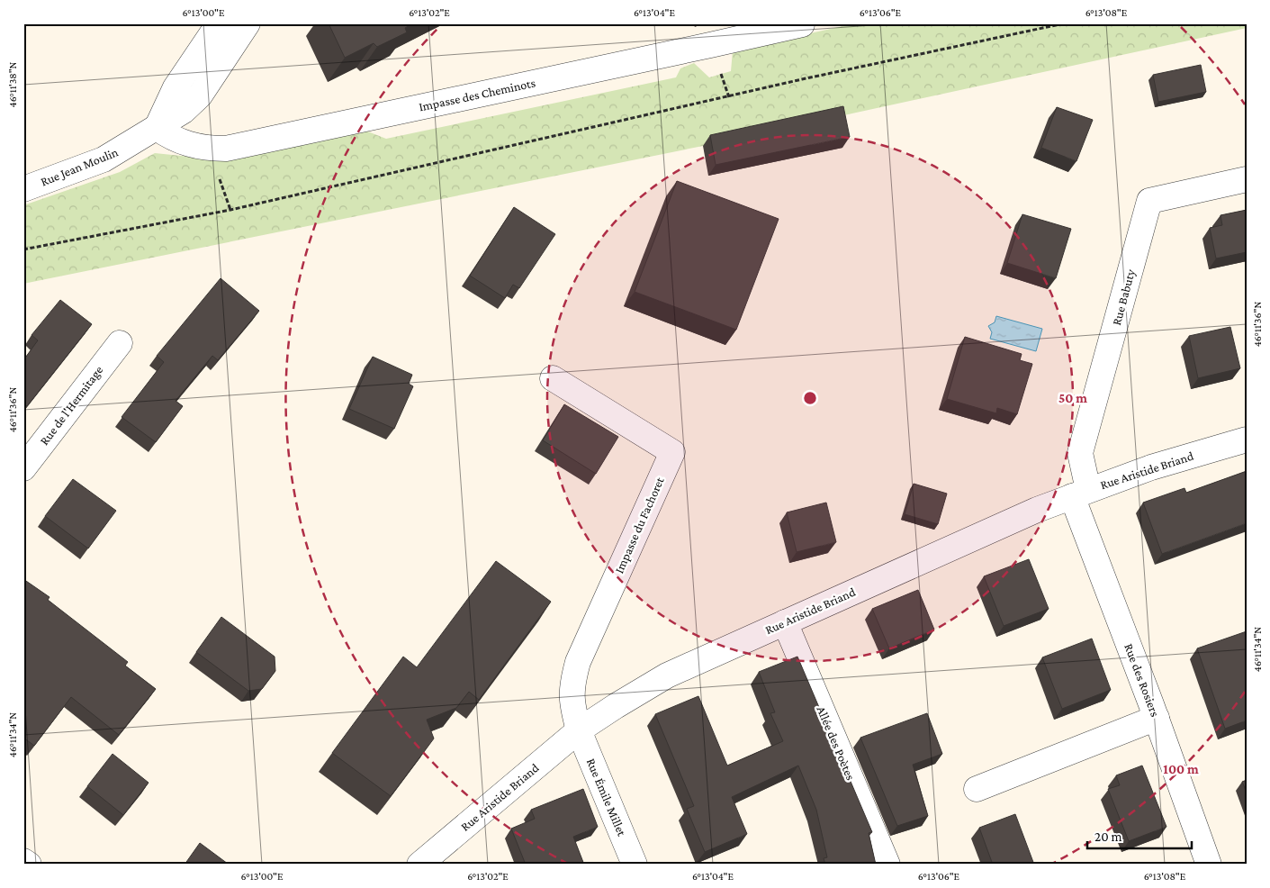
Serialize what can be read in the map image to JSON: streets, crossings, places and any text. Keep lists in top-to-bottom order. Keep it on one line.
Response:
{"streets":{"street":["Impasse des Cheminots","Rue Jean Moulin","Rue Babuty","Rue de l'Hermitage","Rue Aristide Briand","Impasse du Fachoret","Rue des Rosiers","Allée des Poètes","Rue Émile Millet"]},"crossings":[["Impasse des Cheminots","Rue Jean Moulin"],["Rue Babuty","Rue Aristide Briand"],["Rue Babuty","Rue des Rosiers"],["Rue Aristide Briand","Impasse du Fachoret"],["Rue Aristide Briand","Rue des Rosiers"],["Rue Aristide Briand","Allée des Poètes"],["Rue Aristide Briand","Rue Émile Millet"],["Impasse du Fachoret","Rue Émile Millet"]],"scale_bar":"20 m","coordinates":["6°13'00\"E","6°13'02\"E","6°13'04\"E","6°13'06\"E","6°13'08\"E","46°11'38\"N","46°11'36\"N","46°11'34\"N"],"rings":["50 m","100 m"]}
